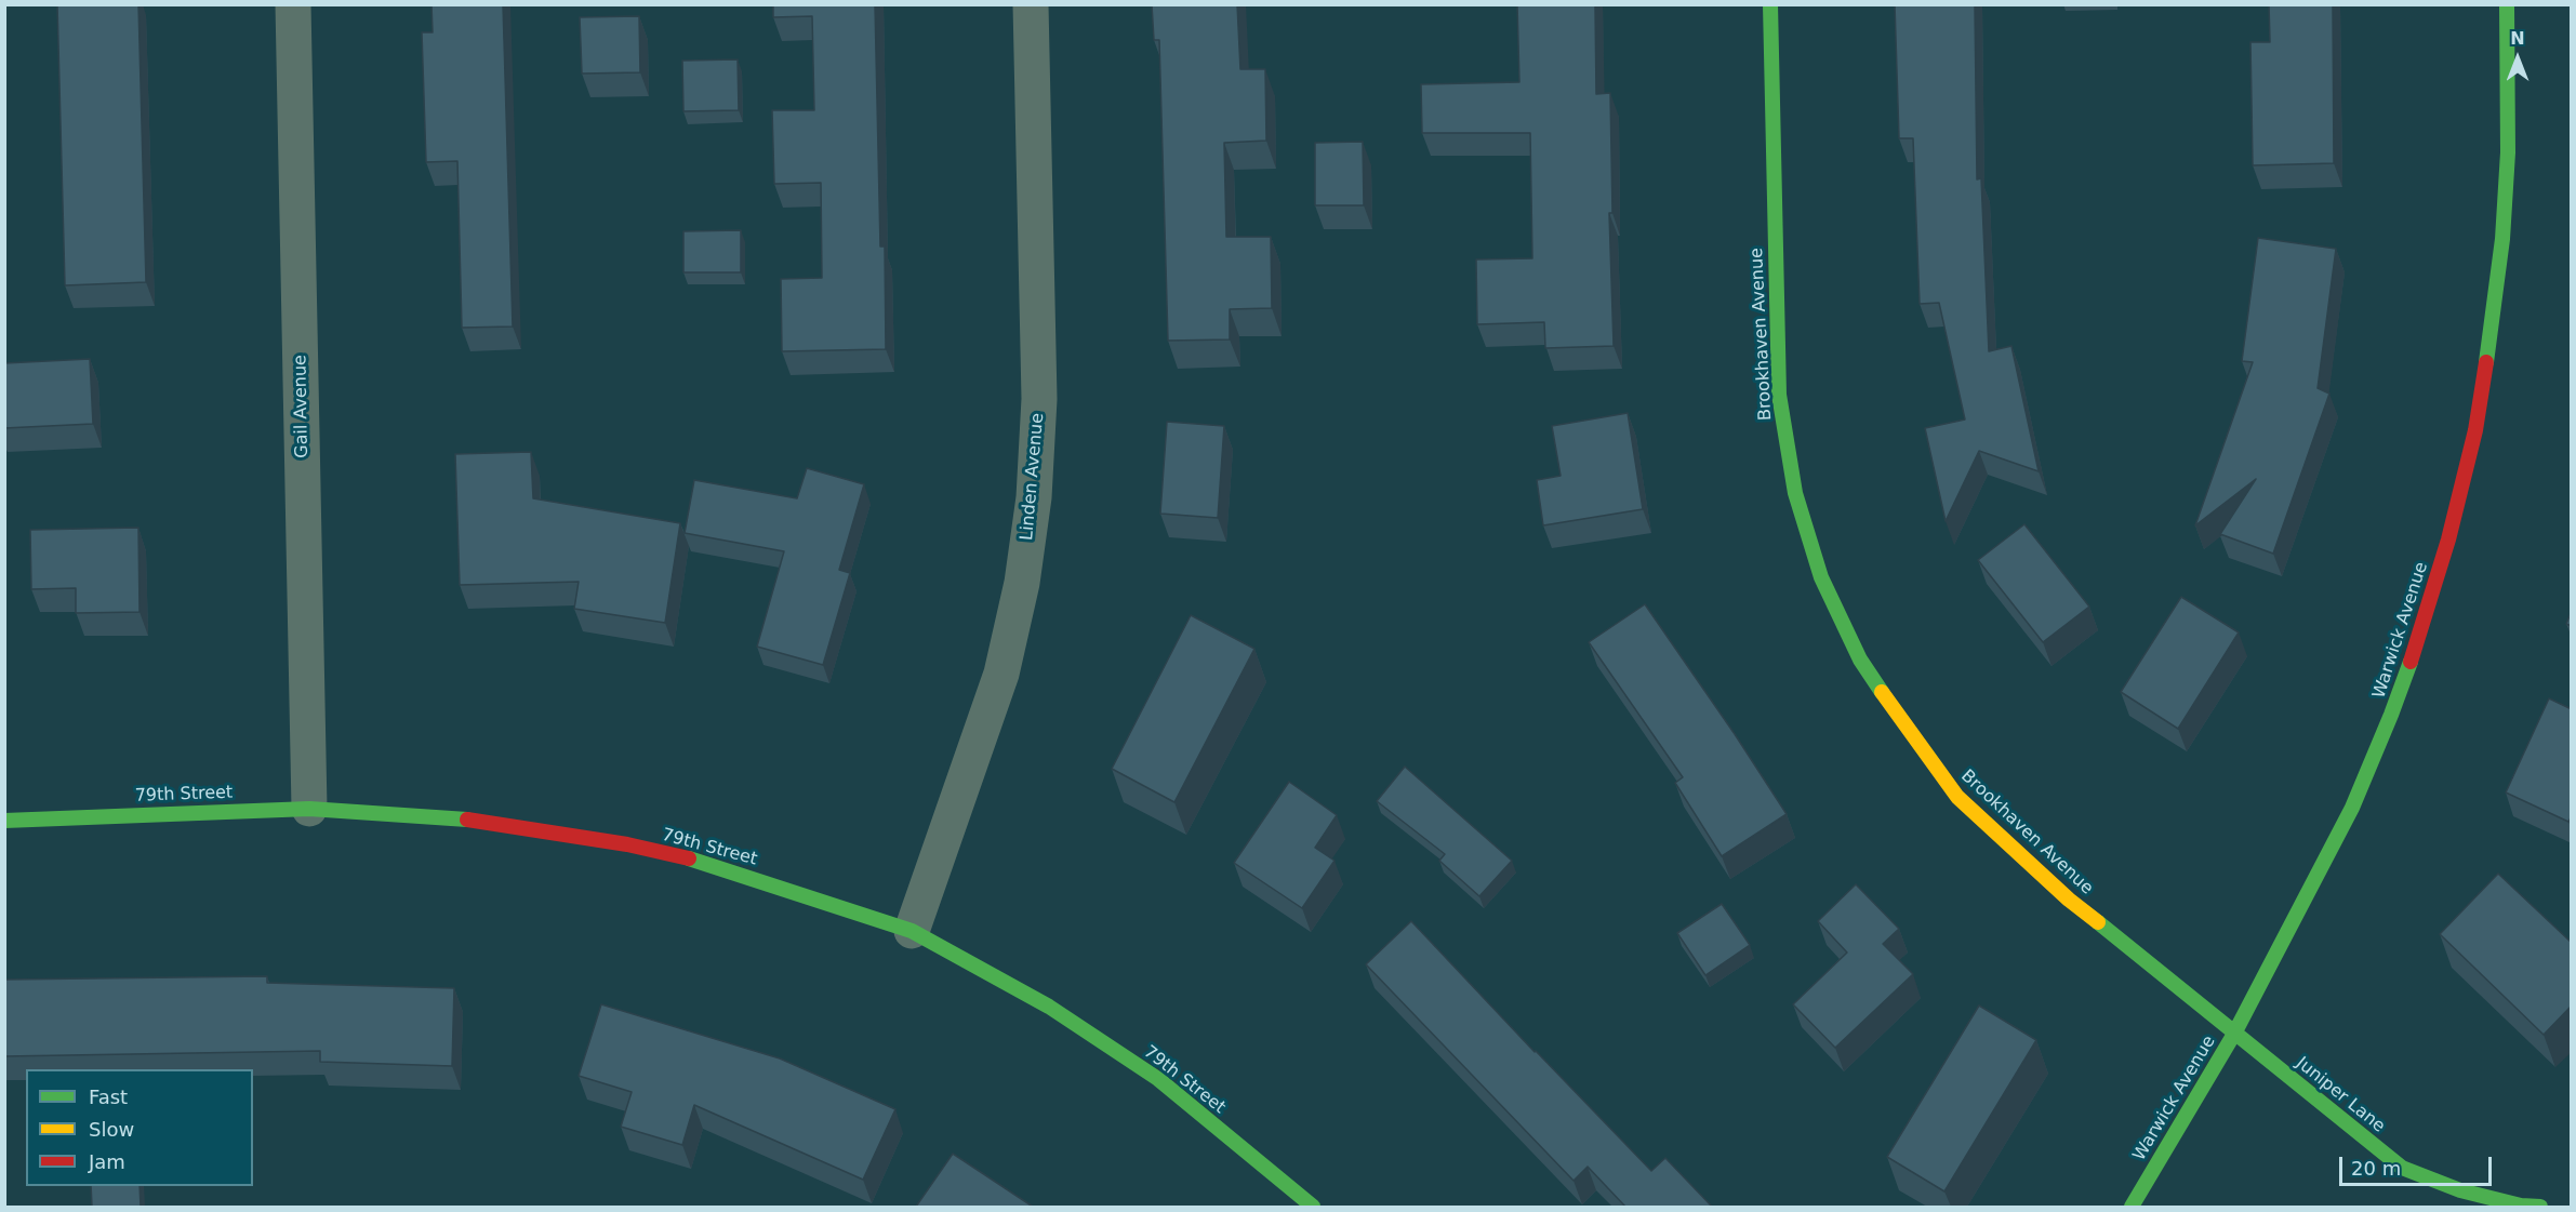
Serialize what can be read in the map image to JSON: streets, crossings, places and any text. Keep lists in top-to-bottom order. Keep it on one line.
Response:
{"streets":{"street":["Brookhaven Avenue","Gail Avenue","Linden Avenue","Warwick Avenue","79th Street","Juniper Lane"]},"crossings":[["Brookhaven Avenue","Warwick Avenue"],["Brookhaven Avenue","Juniper Lane"],["Gail Avenue","79th Street"],["Linden Avenue","79th Street"],["Warwick Avenue","Juniper Lane"]],"legend":["Fast","Slow","Jam"],"scale_bar":"20 m","north":"top"}
